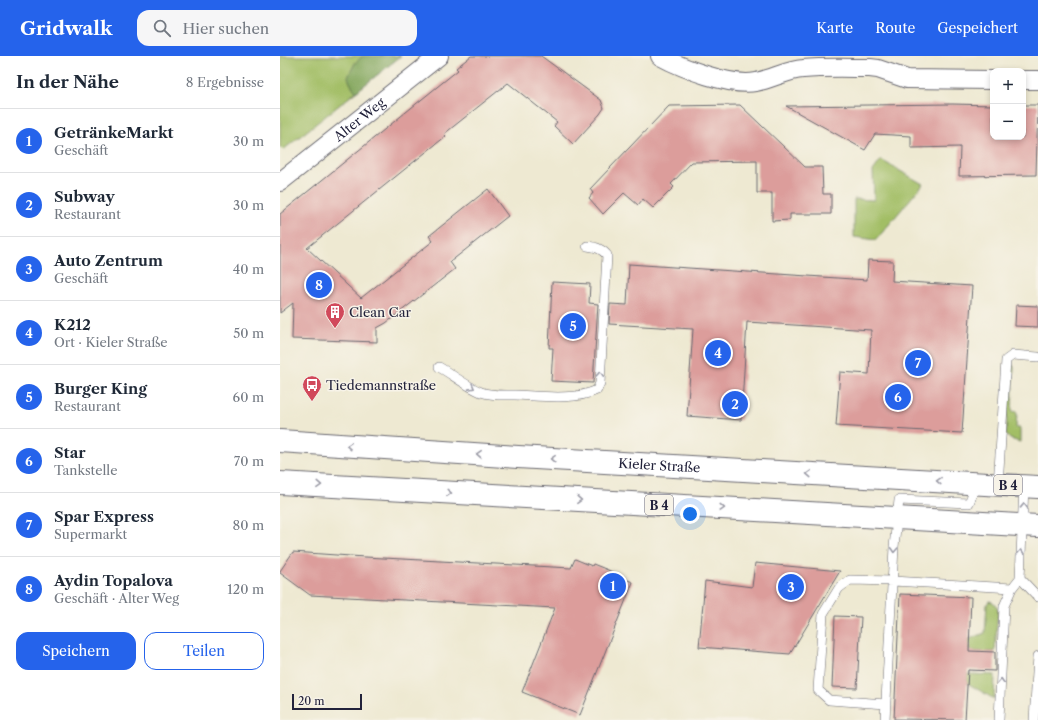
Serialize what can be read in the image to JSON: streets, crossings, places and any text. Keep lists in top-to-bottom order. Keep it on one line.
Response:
{"streets":{"main road":["Kieler Straße","B 4"],"street":["Alter Weg"]},"places":{"building":["Clean Car"],"bus stop":["Tiedemannstraße"]},"scale_bar":"20 m","page":{"header":"Gridwalk","search":"Hier suchen","nav":["Karte","Route","Gespeichert"],"heading":["In der Nähe","8 Ergebnisse"],"map_buttons":["+","−"],"list":[{"mark":"1","name":"GetränkeMarkt","note":"Geschäft","value":"30 m"},{"mark":"2","name":"Subway","note":"Restaurant","value":"30 m"},{"mark":"3","name":"Auto Zentrum","note":"Geschäft","value":"40 m"},{"mark":"4","name":"K212","note":"Ort · Kieler Straße","value":"50 m"},{"mark":"5","name":"Burger King","note":"Restaurant","value":"60 m"},{"mark":"6","name":"Star","note":"Tankstelle","value":"70 m"},{"mark":"7","name":"Spar Express","note":"Supermarkt","value":"80 m"},{"mark":"8","name":"Aydin Topalova","note":"Geschäft · Alter Weg","value":"120 m"}],"pins":["8","5","4","7","6","2","1","3"],"buttons":["Speichern","Teilen"],"scale":"20 m"}}
